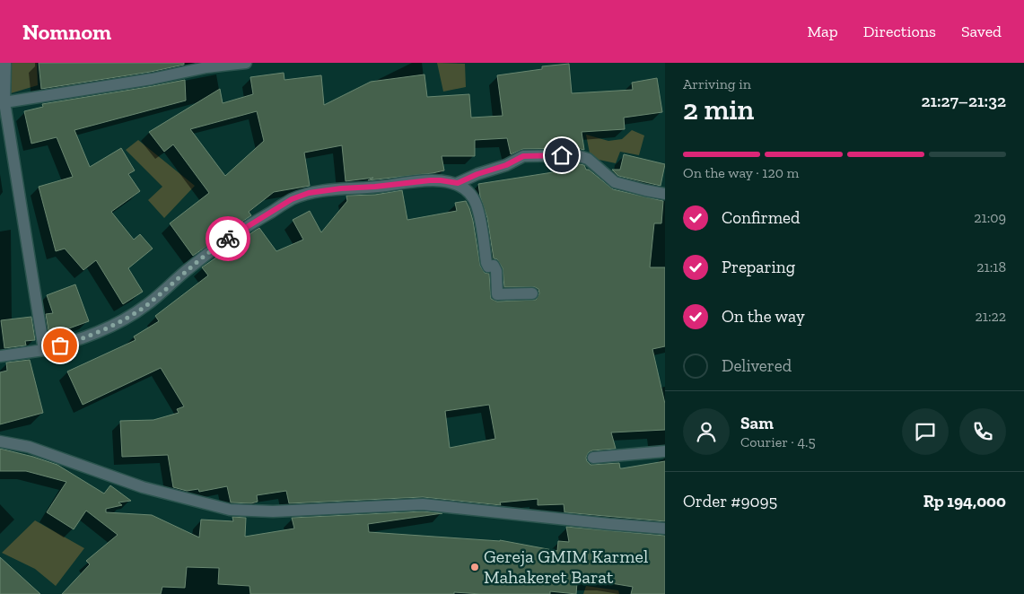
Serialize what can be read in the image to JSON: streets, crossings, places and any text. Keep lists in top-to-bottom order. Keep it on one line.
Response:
{"places":["Gereja GMIM Karmel Mahakeret Barat"],"page":{"header":"Nomnom","nav":["Map","Directions","Saved"],"heading":["2 min","Arriving in","21:27–21:32"],"panel":["Sam","Courier · 4.5","Order #9095","Rp 194,000"],"bar":"On the way · 120 m","list":[["Confirmed","21:09"],["Preparing","21:18"],["On the way","21:22"],"Delivered"]}}
